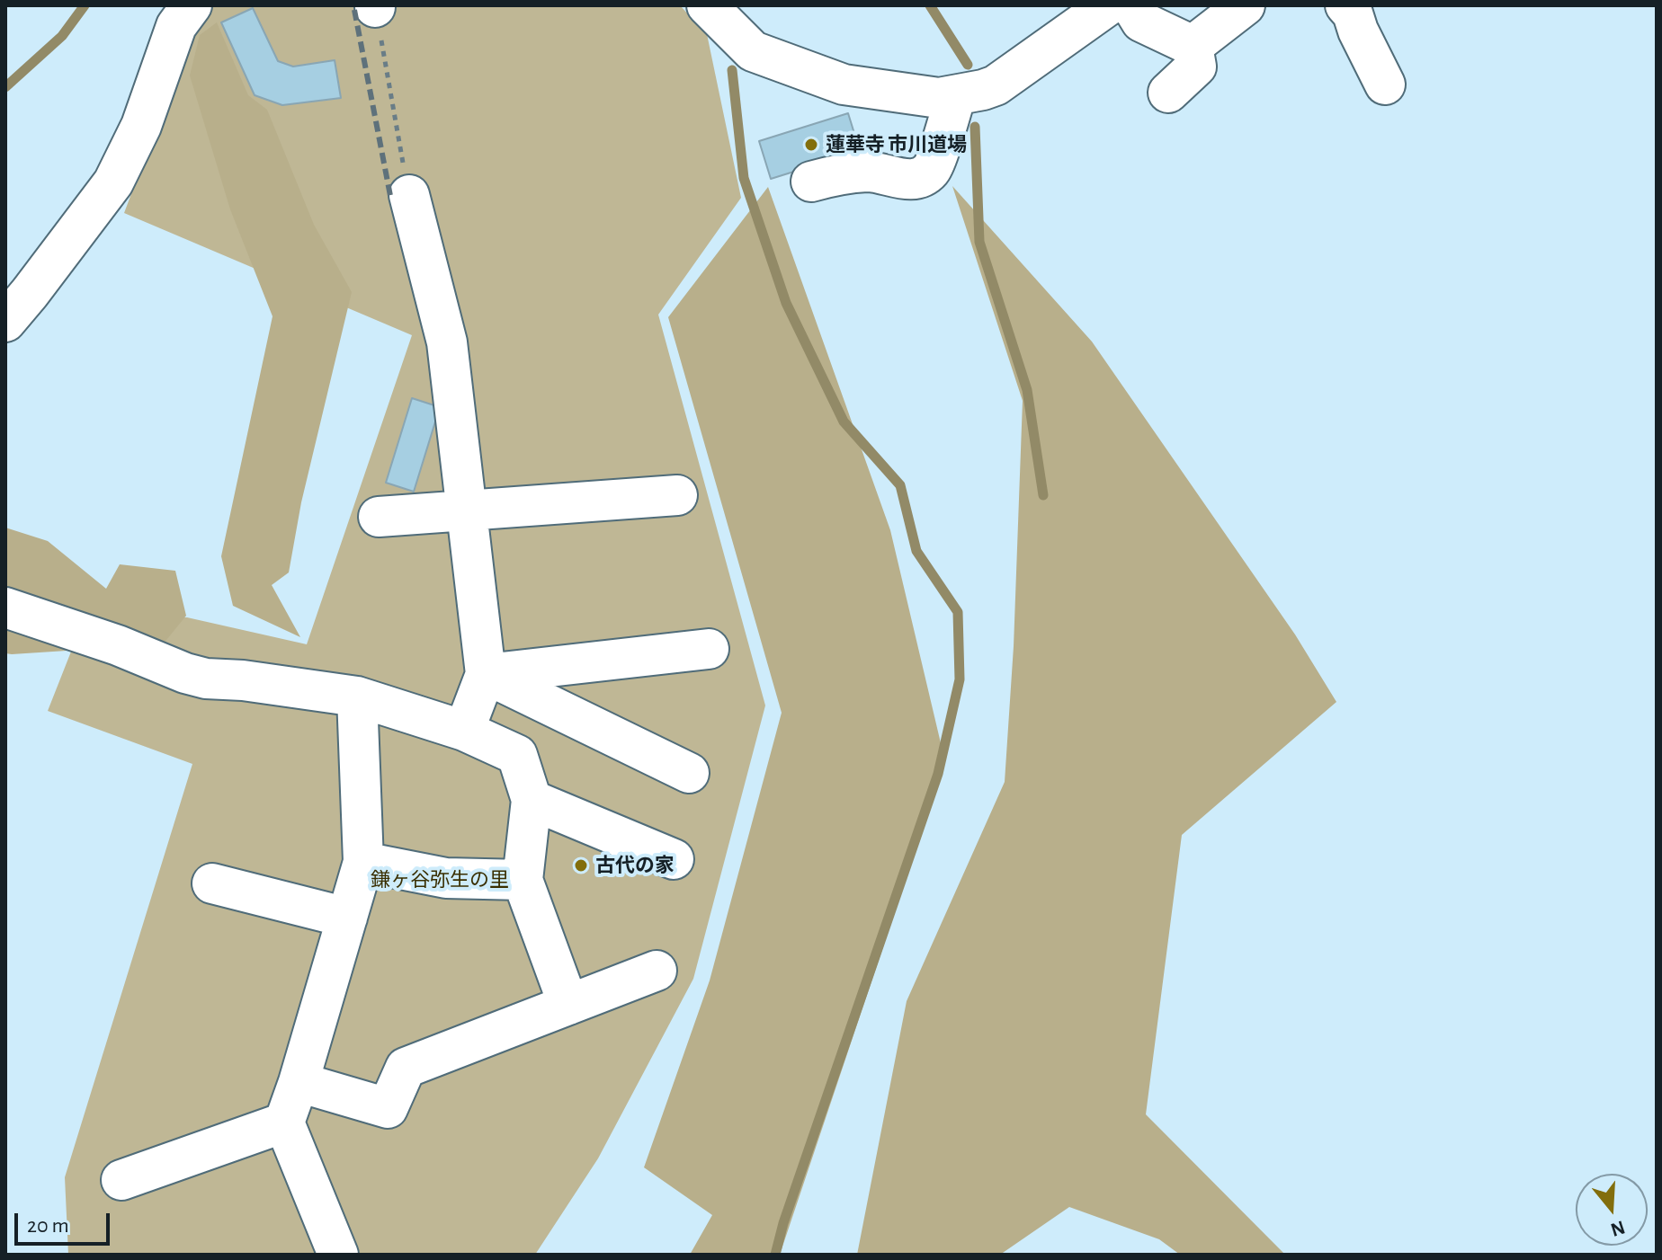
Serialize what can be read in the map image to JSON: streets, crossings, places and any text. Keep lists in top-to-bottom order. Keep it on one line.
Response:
{"parks":["鎌ヶ谷弥生の里"],"places":["蓮華寺 市川道場","古代の家"],"scale_bar":"20 m","north":"bottom"}
